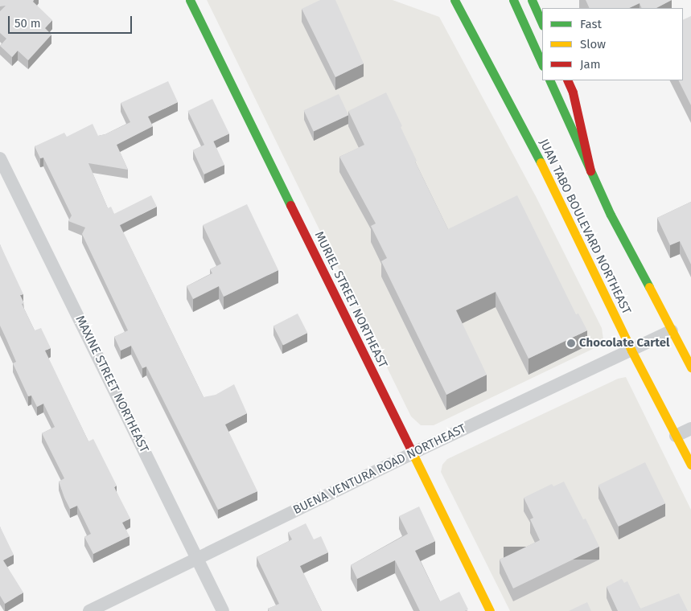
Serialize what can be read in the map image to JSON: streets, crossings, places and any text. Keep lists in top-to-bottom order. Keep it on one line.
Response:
{"streets":{"main road":["JUAN TABO BOULEVARD NORTHEAST","MURIEL STREET NORTHEAST"],"street":["MAXINE STREET NORTHEAST","BUENA VENTURA ROAD NORTHEAST"]},"crossings":[["JUAN TABO BOULEVARD NORTHEAST","BUENA VENTURA ROAD NORTHEAST"],["MURIEL STREET NORTHEAST","BUENA VENTURA ROAD NORTHEAST"],["MAXINE STREET NORTHEAST","BUENA VENTURA ROAD NORTHEAST"]],"places":["Chocolate Cartel"],"legend":["Fast","Slow","Jam"],"scale_bar":"50 m"}
